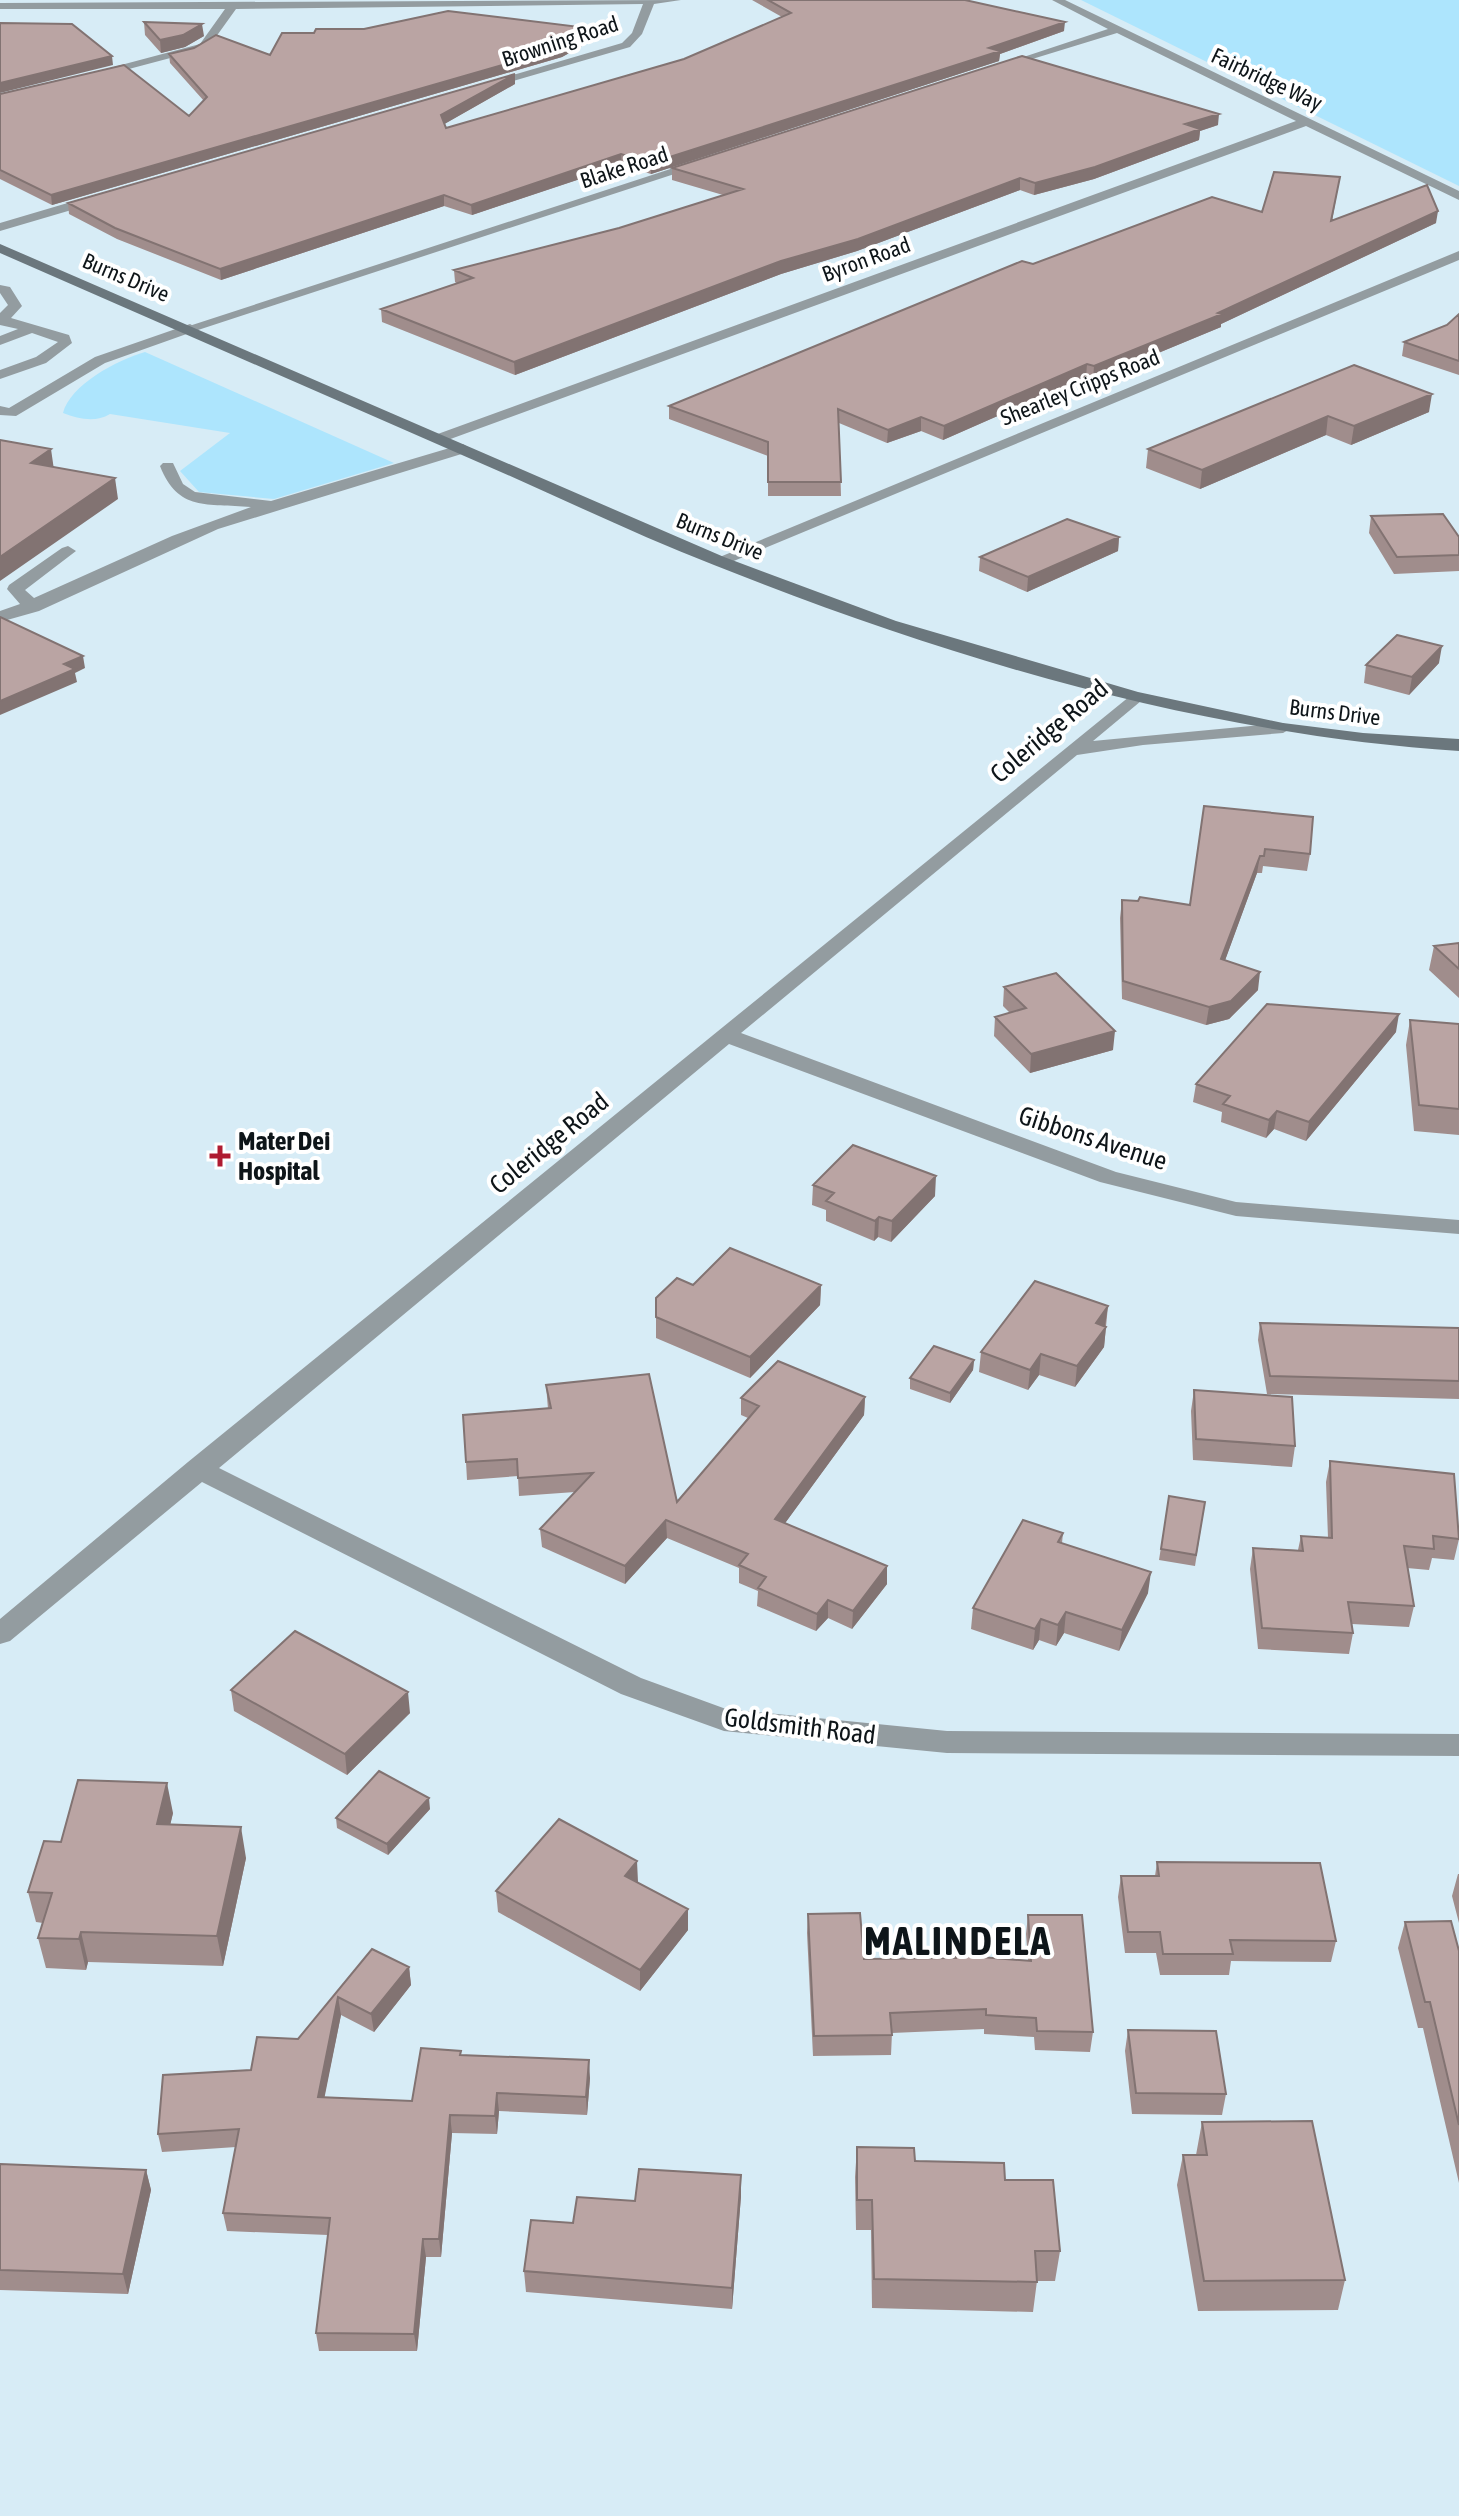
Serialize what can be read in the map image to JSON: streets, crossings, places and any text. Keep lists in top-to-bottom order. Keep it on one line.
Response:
{"streets":{"main road":["Burns Drive"],"street":["Browning Road","Fairbridge Way","Blake Road","Byron Road","Shearley Cripps Road","Coleridge Road","Gibbons Avenue","Goldsmith Road"]},"crossings":[["Fairbridge Way","Byron Road"],["Blake Road","Burns Drive"],["Byron Road","Burns Drive"],["Burns Drive","Shearley Cripps Road"],["Burns Drive","Coleridge Road"],["Coleridge Road","Gibbons Avenue"],["Coleridge Road","Goldsmith Road"]],"districts":["MALINDELA"],"places":{"health":["Mater Dei Hospital"]}}
